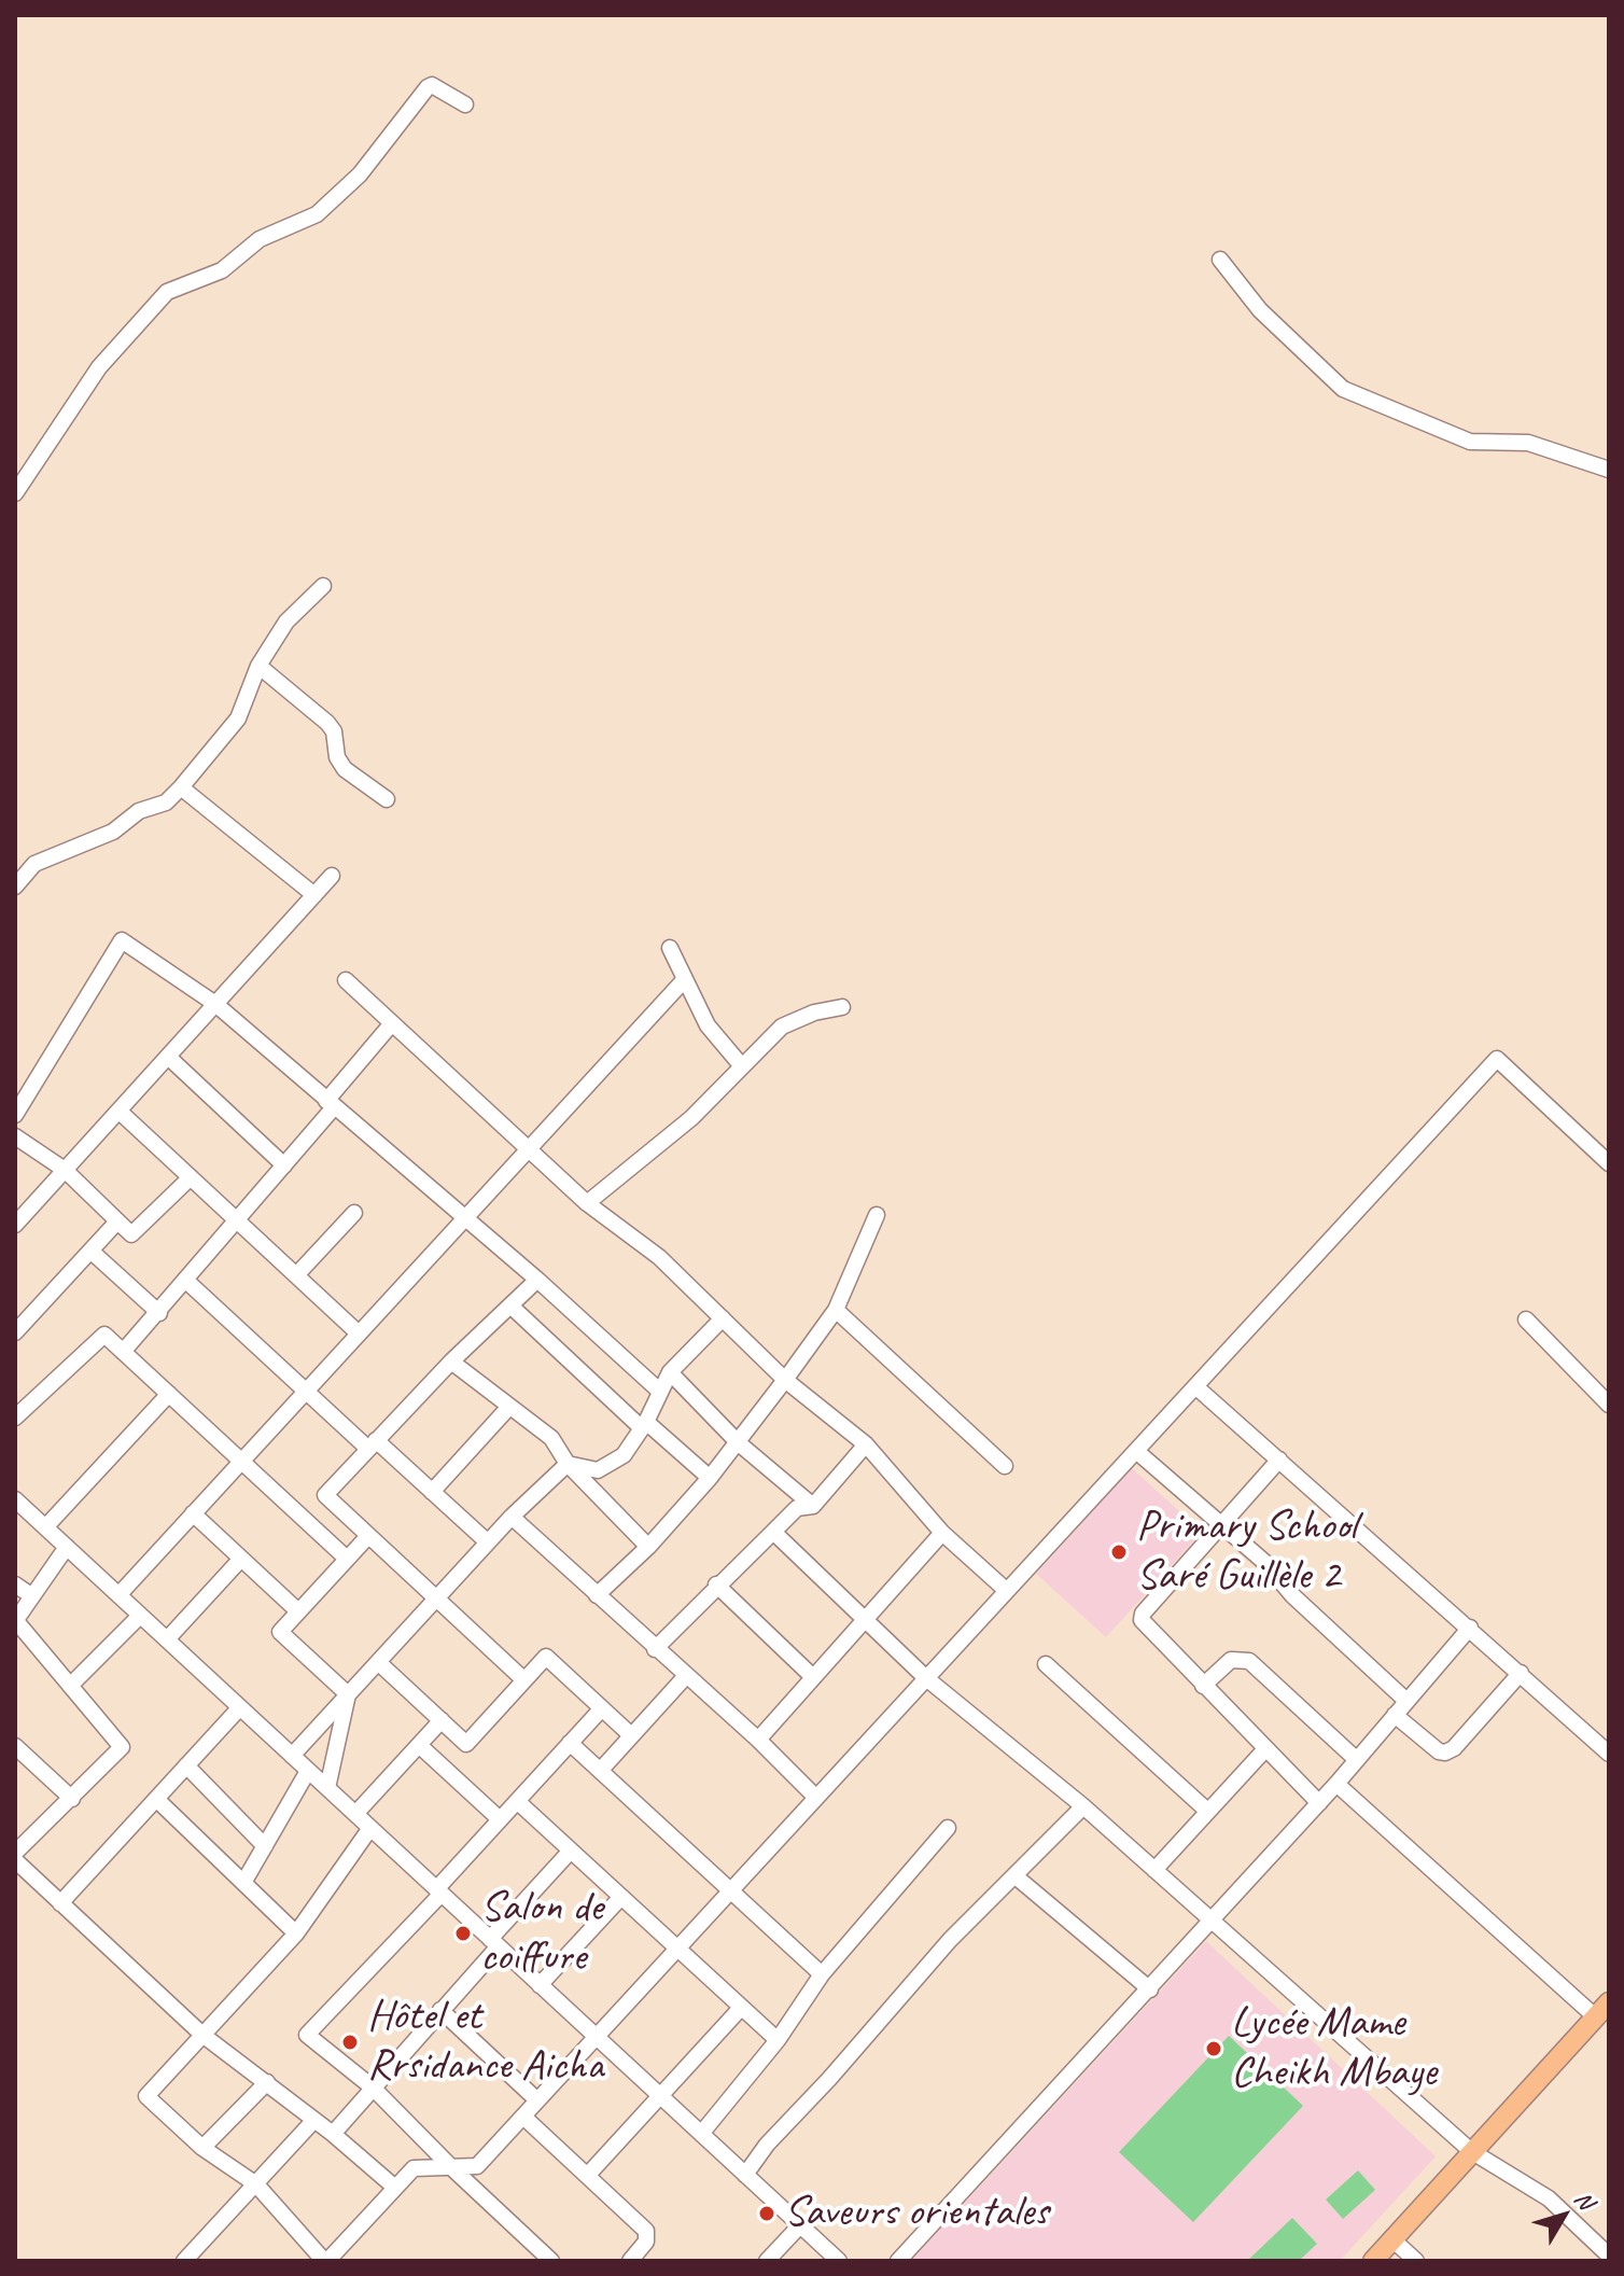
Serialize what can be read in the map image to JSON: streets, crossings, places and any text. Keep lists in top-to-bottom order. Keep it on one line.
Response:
{"places":["Primary School Saré Guillèle 2","Salon de coiffure","Hôtel et Rrsidance Aicha","Lycée Mame Cheikh Mbaye","Saveurs orientales"],"north":"top right"}
